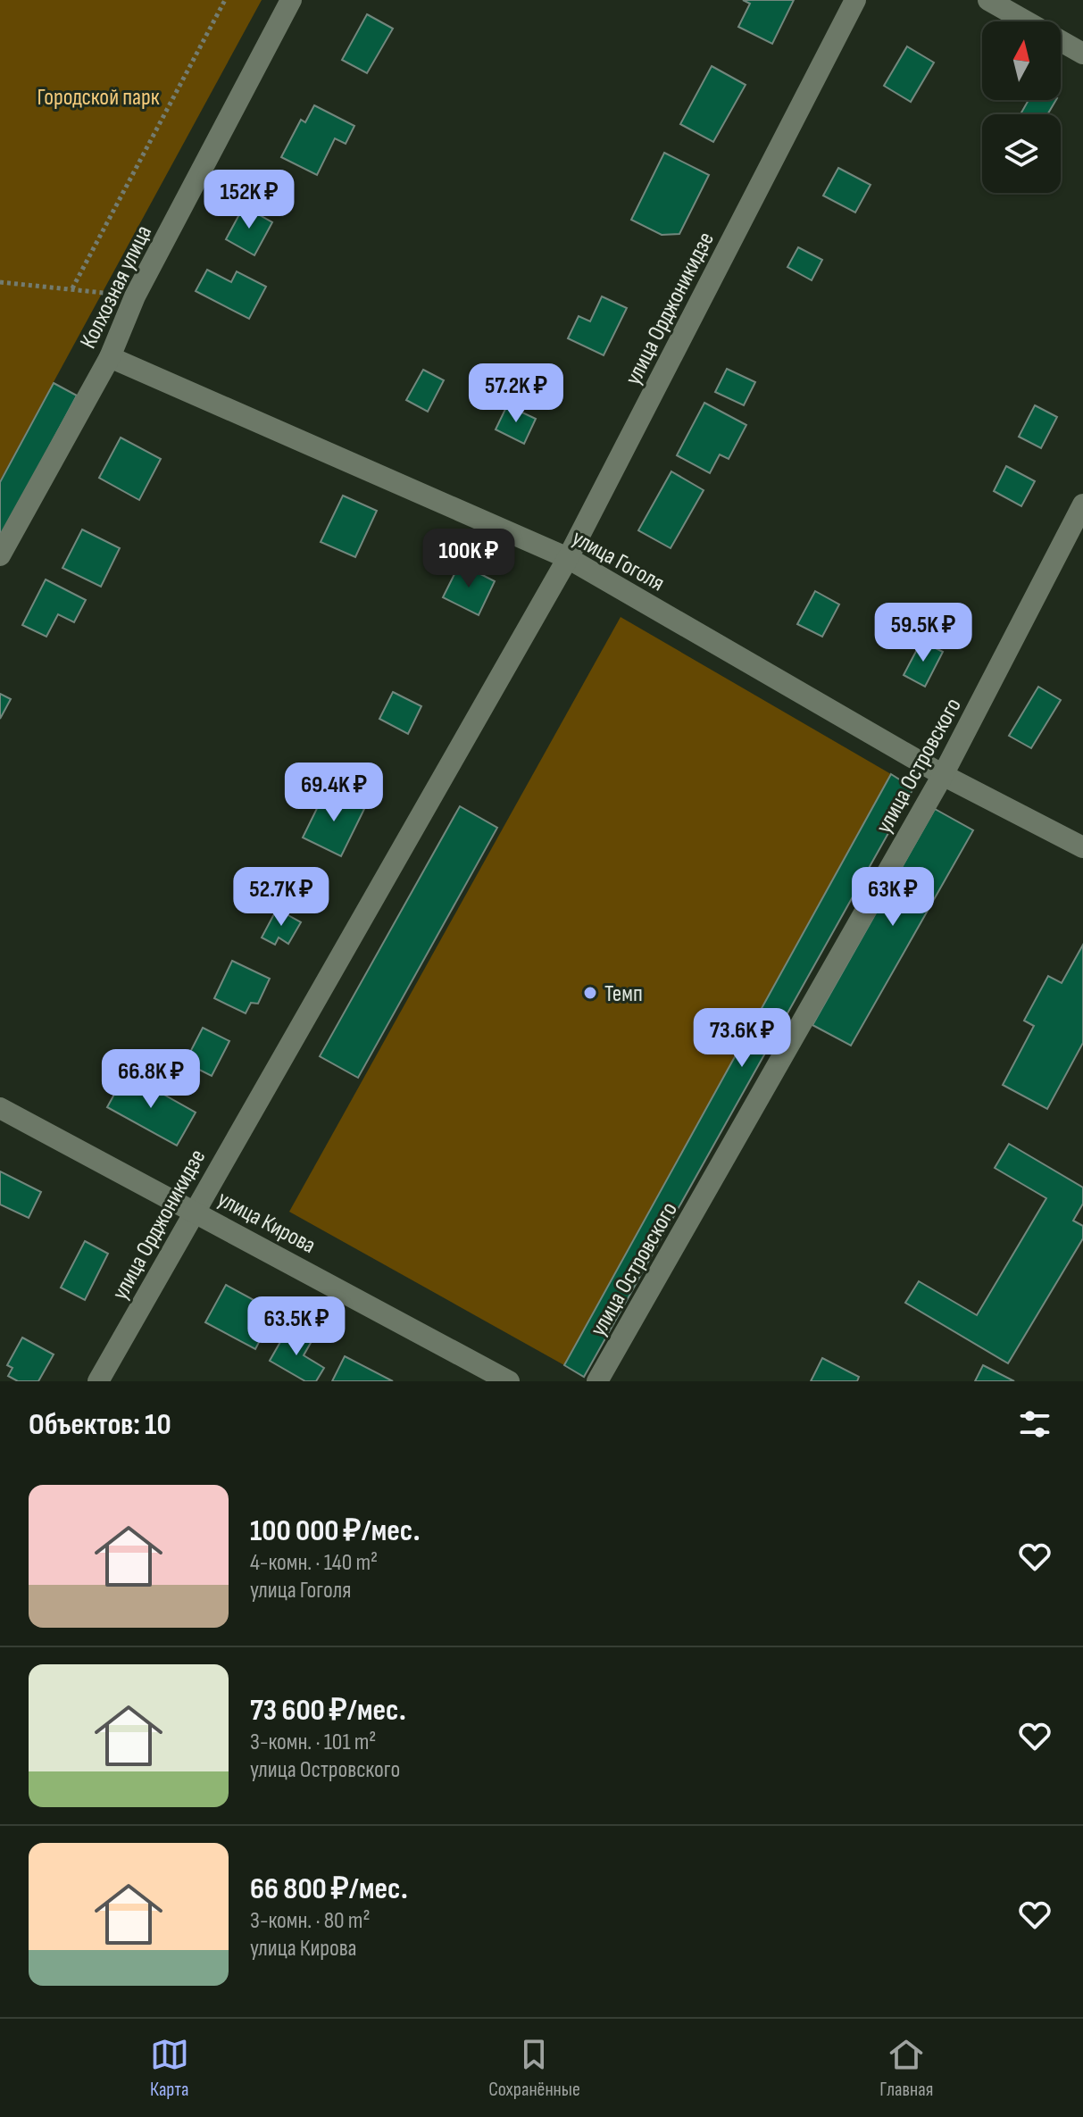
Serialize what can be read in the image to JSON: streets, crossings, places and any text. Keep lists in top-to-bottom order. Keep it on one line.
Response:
{"streets":{"street":["Колхозная улица","улица Орджоникидзе","улица Гоголя","улица Островского","улица Кирова"]},"crossings":[["Колхозная улица","улица Гоголя"],["улица Орджоникидзе","улица Гоголя"],["улица Орджоникидзе","улица Кирова"],["улица Гоголя","улица Островского"]],"parks":["Городской парк"],"places":["Темп"],"north":"top","page":{"price":["152K ₽","57.2K ₽","100K ₽","59.5K ₽","69.4K ₽","52.7K ₽","63K ₽","73.6K ₽","66.8K ₽","63.5K ₽"],"heading":"Объектов: 10","list":[{"name":"100 000 ₽/мес.","note":"4-комн. · 140 m² · улица Гоголя"},{"name":"73 600 ₽/мес.","note":"3-комн. · 101 m² · улица Островского"},{"name":"66 800 ₽/мес.","note":"3-комн. · 80 m² · улица Кирова"}],"tabs":["Карта","Сохранённые","Главная"]}}
